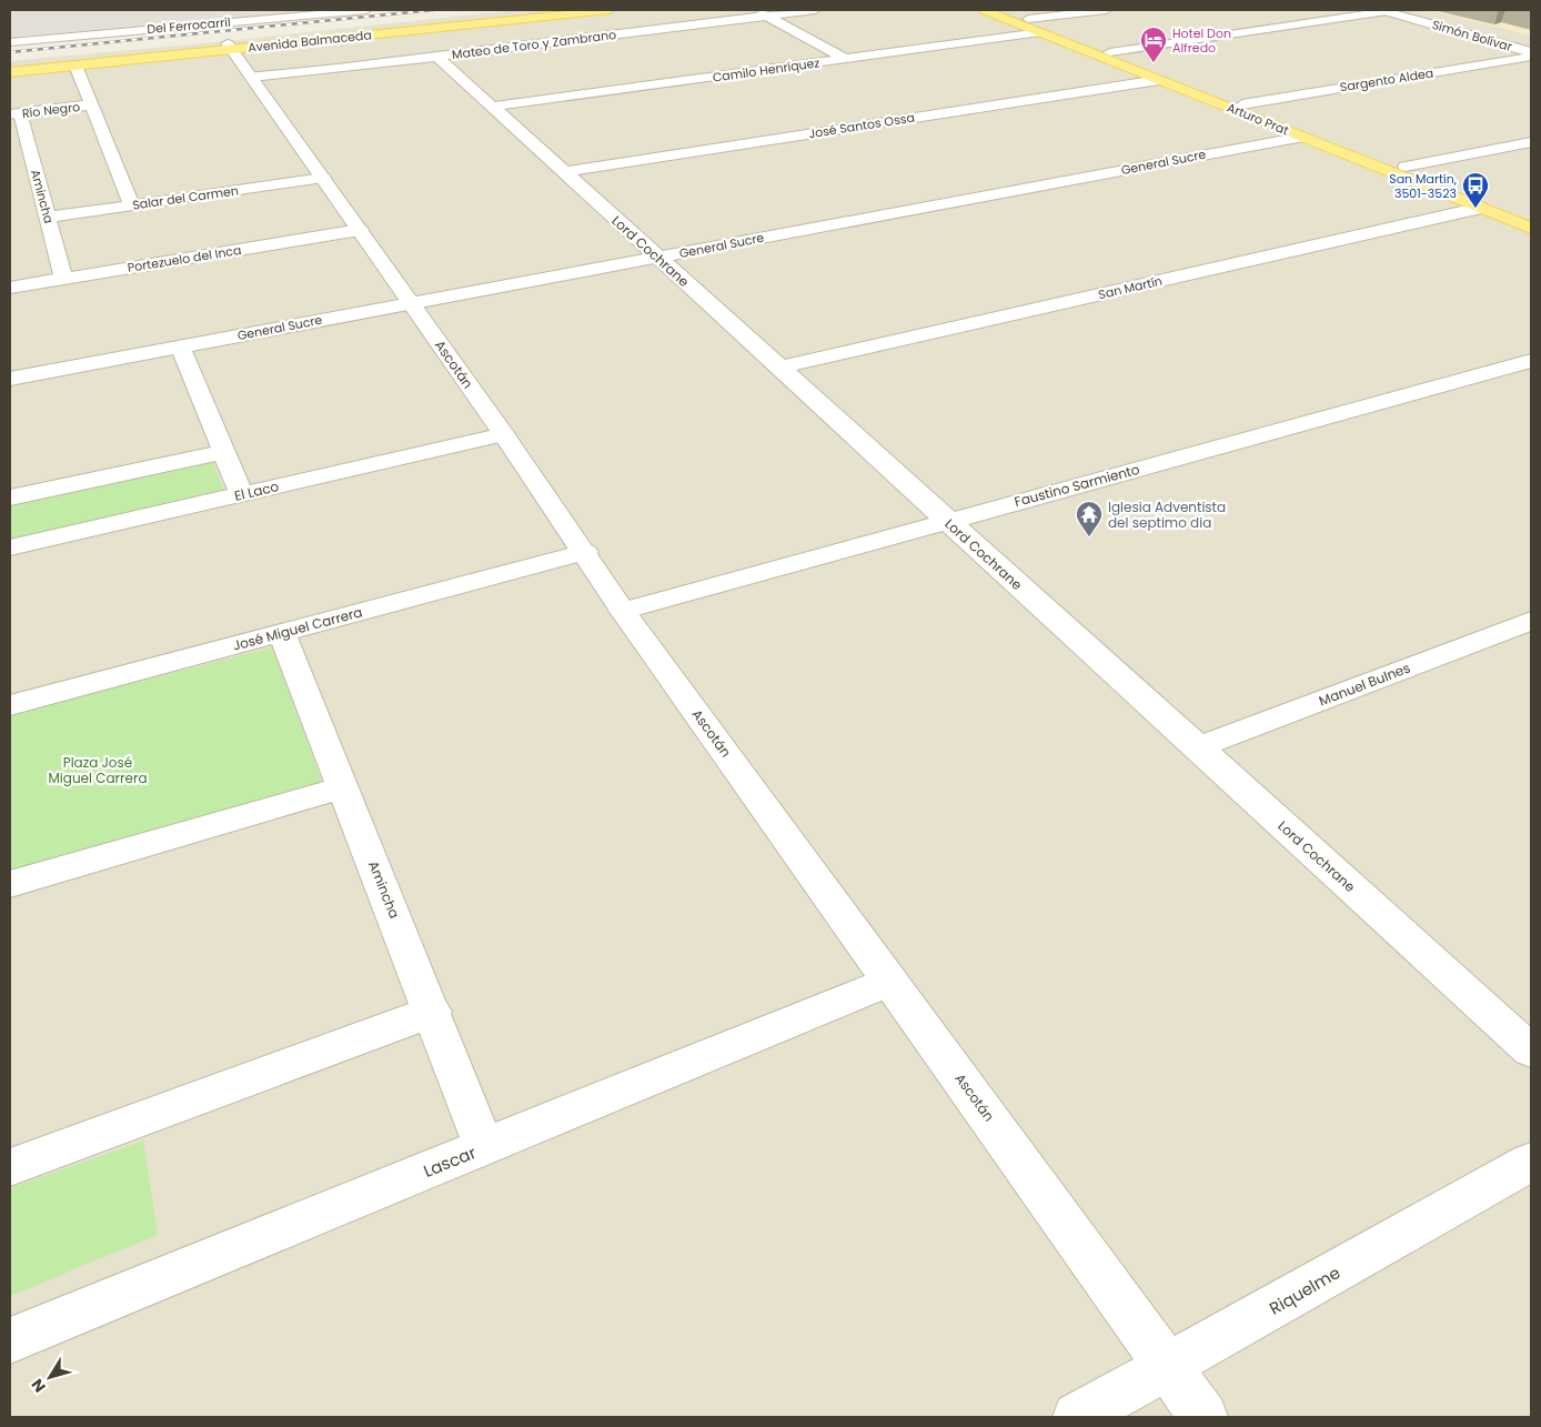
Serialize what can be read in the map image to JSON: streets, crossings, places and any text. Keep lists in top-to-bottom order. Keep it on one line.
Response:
{"streets":{"main road":["Avenida Balmaceda","Arturo Prat"],"street":["Del Ferrocarril","Simón Bolívar","Mateo de Toro y Zambrano","Camilo Henríquez","Sargento Aldea","Río Negro","José Santos Ossa","General Sucre","Amincha","Salar del Carmen","Lord Cochrane","Portezuelo del Inca","San Martín","Ascotán","Faustino Sarmiento","El Laco","José Miguel Carrera","Manuel Bulnes","Lascar","Riquelme"]},"crossings":[["Simón Bolívar","Sargento Aldea"],["Avenida Balmaceda","Ascotán"],["Mateo de Toro y Zambrano","Lord Cochrane"],["Mateo de Toro y Zambrano","Ascotán"],["Camilo Henríquez","Arturo Prat"],["Camilo Henríquez","Lord Cochrane"],["Sargento Aldea","Arturo Prat"],["Río Negro","Amincha"],["Arturo Prat","José Santos Ossa"],["Arturo Prat","General Sucre"],["Arturo Prat","San Martín"],["José Santos Ossa","Lord Cochrane"],["General Sucre","Lord Cochrane"],["General Sucre","Ascotán"],["Amincha","Salar del Carmen"],["Amincha","Portezuelo del Inca"],["Amincha","José Miguel Carrera"],["Amincha","Lascar"],["Salar del Carmen","Ascotán"],["Lord Cochrane","San Martín"],["Lord Cochrane","Faustino Sarmiento"],["Lord Cochrane","Manuel Bulnes"],["Portezuelo del Inca","Ascotán"],["Ascotán","Faustino Sarmiento"],["Ascotán","El Laco"],["Ascotán","José Miguel Carrera"],["Ascotán","Lascar"],["Ascotán","Riquelme"]],"parks":["Plaza José Miguel Carrera"],"places":{"hotel":["Hotel Don Alfredo"],"bus stop":["San Martín, 3501-3523"],"temple":["Iglesia Adventista del septimo dia"]},"north":"bottom left"}
